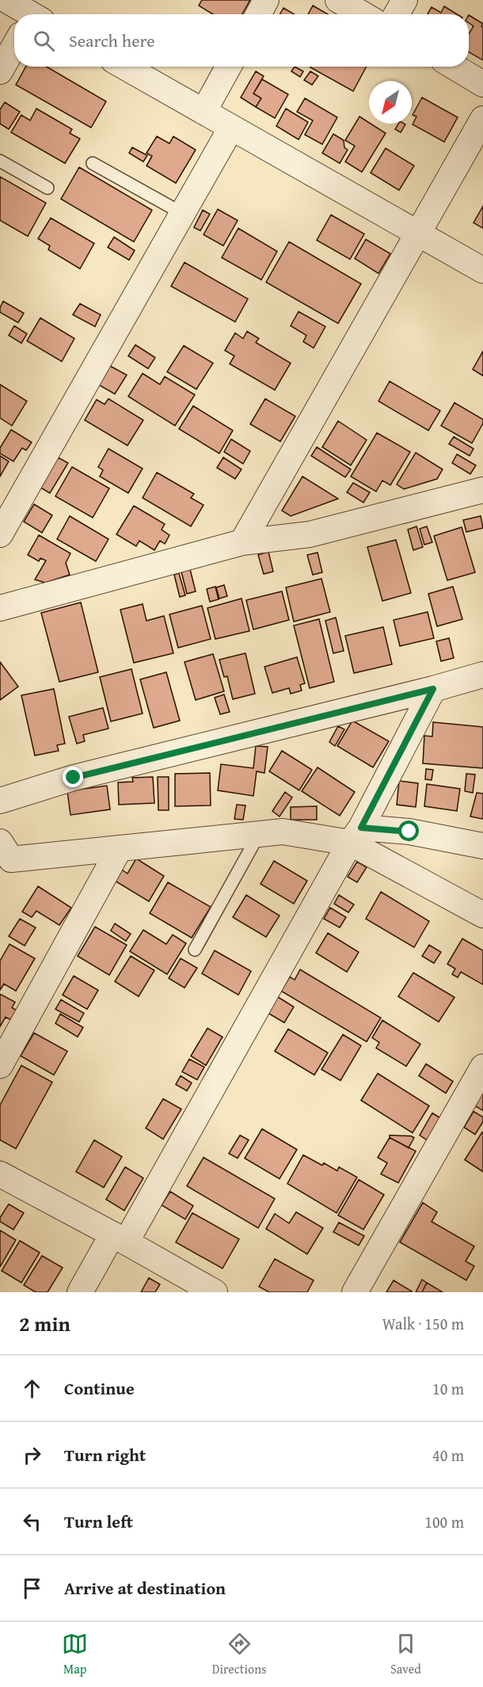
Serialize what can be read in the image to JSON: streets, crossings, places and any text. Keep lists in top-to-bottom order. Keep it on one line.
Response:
{"north":"bottom left","page":{"search":"Search here","heading":["2 min","Walk · 150 m"],"list":[["Continue","10 m"],["Turn right","40 m"],["Turn left","100 m"],"Arrive at destination"],"nav":["Map","Directions","Saved"]}}
